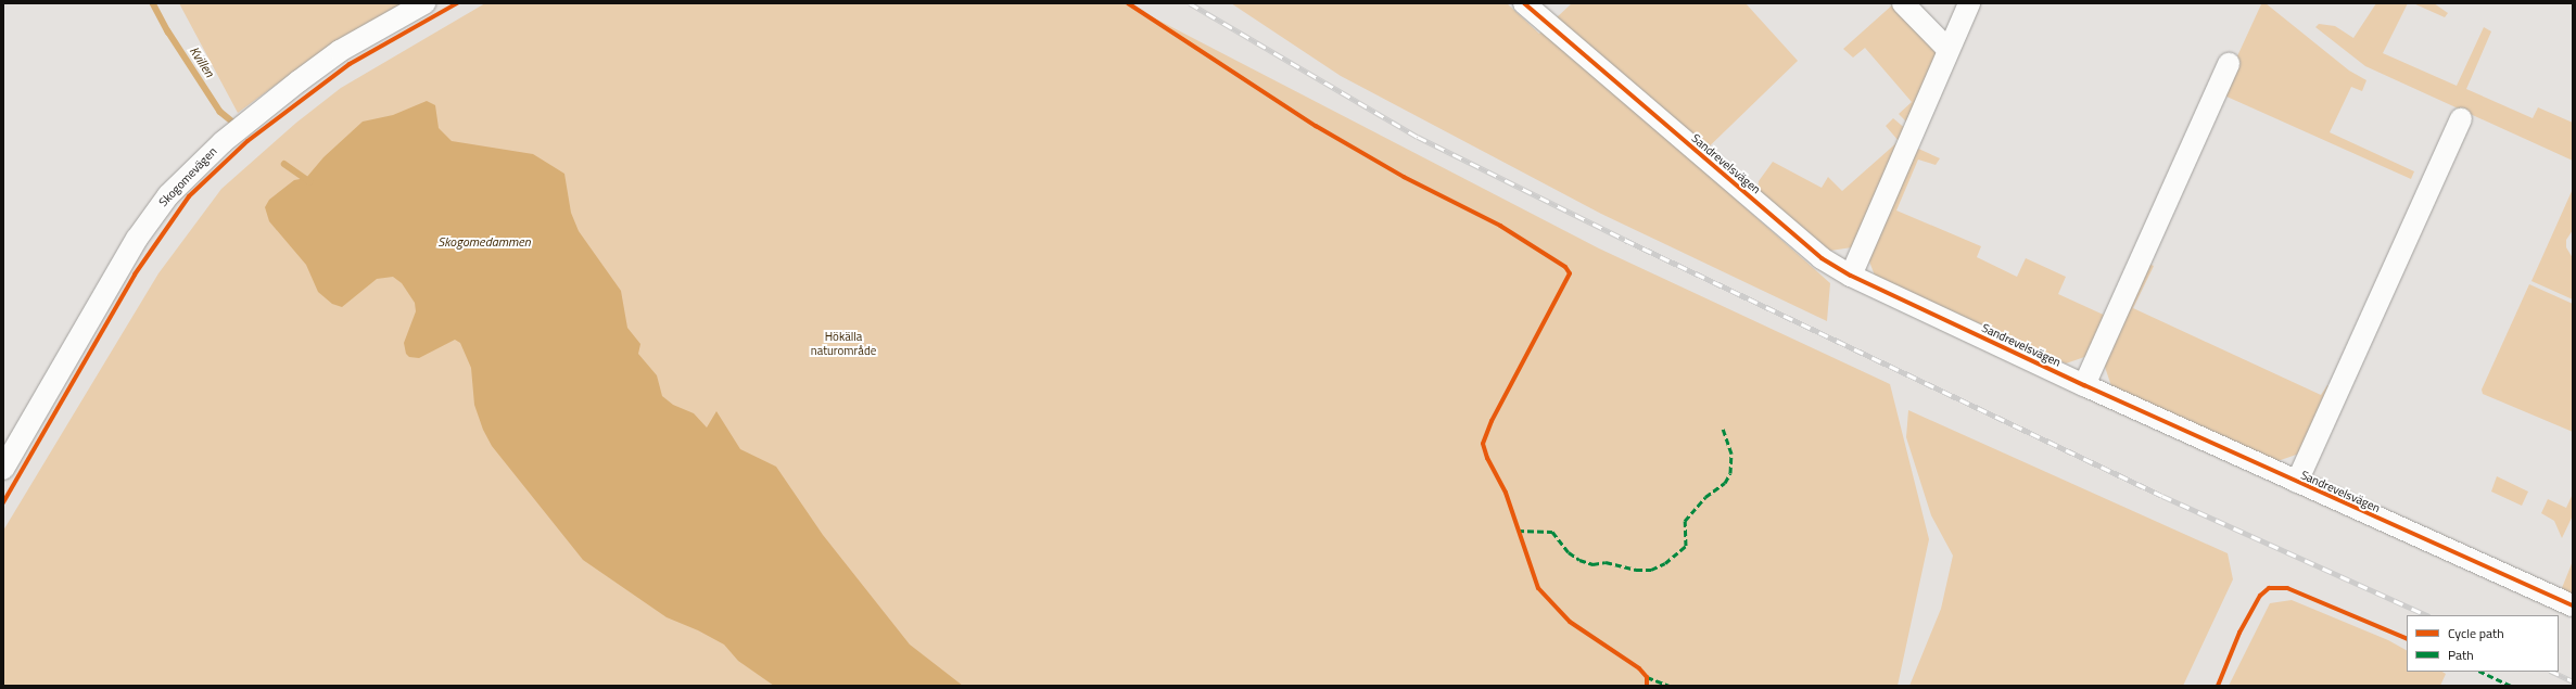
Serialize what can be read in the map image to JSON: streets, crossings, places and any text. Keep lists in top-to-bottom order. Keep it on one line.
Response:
{"streets":{"street":["Sandrevelsvägen","Skogomevägen"]},"water":["Kvillen","Skogomedammen"],"parks":["Hökälla naturområde"],"legend":["Cycle path","Path"]}
